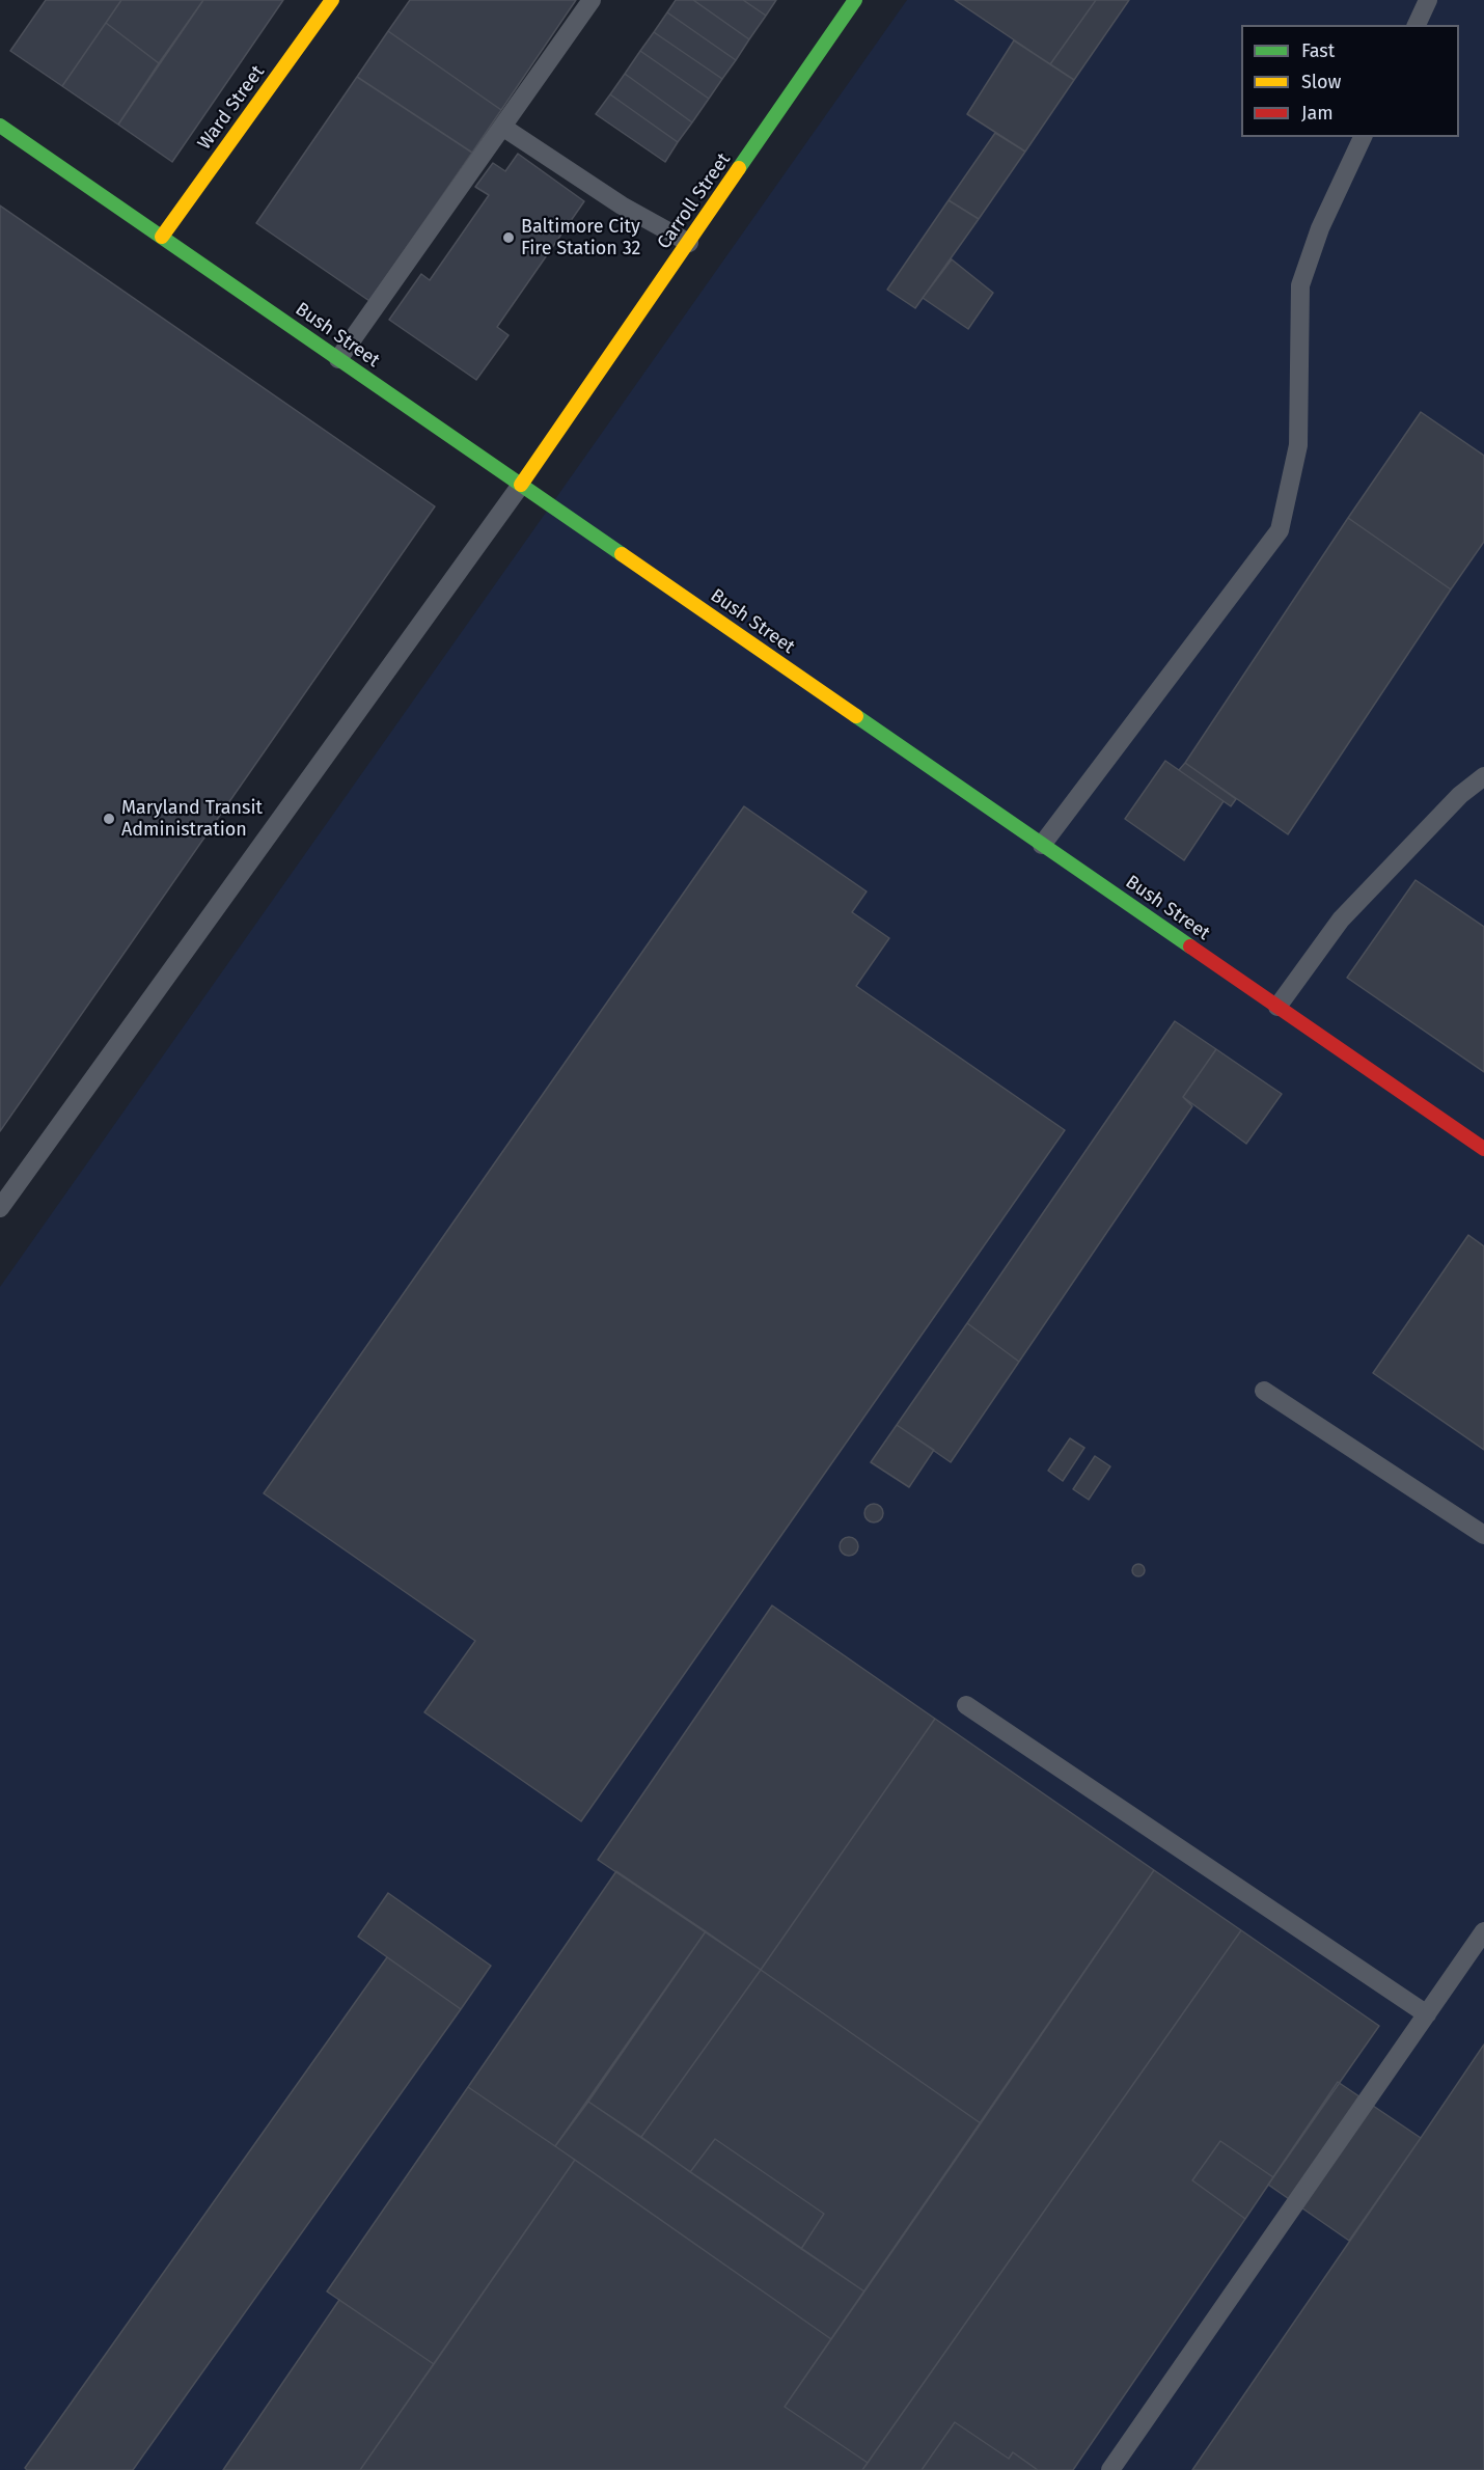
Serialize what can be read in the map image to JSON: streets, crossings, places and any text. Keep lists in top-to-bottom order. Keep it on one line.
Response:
{"streets":{"street":["Ward Street","Carroll Street","Bush Street"]},"crossings":[["Ward Street","Bush Street"],["Carroll Street","Bush Street"]],"places":["Baltimore City Fire Station 32","Maryland Transit Administration"],"legend":["Fast","Slow","Jam"]}
